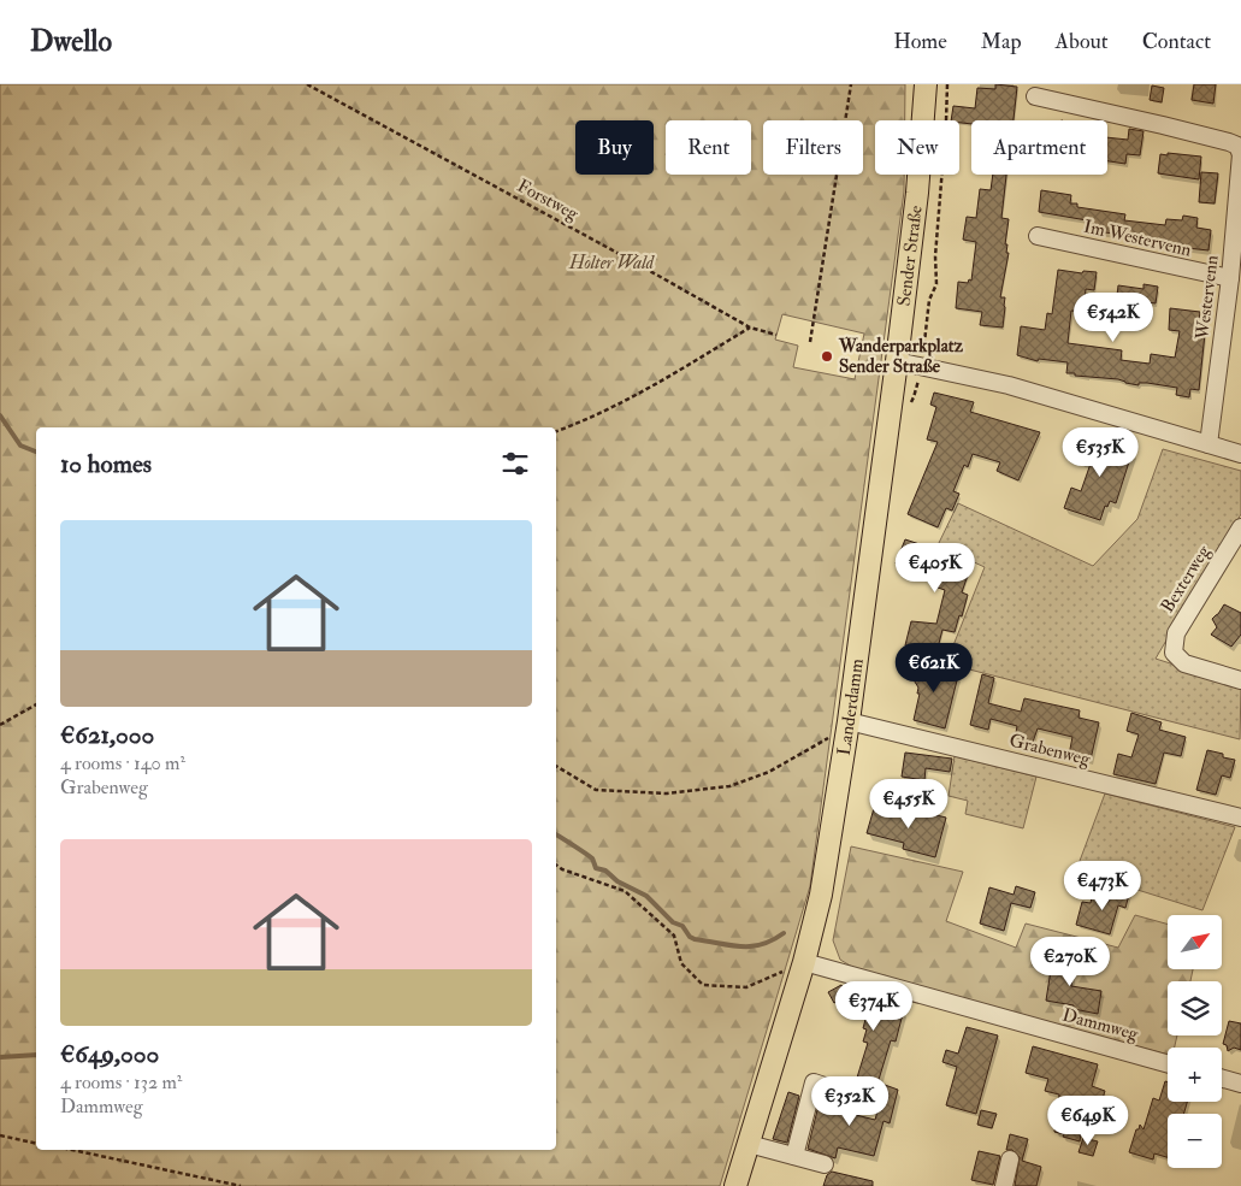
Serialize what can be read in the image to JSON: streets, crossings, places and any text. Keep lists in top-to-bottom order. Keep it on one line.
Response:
{"streets":{"main road":["Sender Straße","Landerdamm"],"street":["Im Westervenn","Westervenn","Bexterweg","Grabenweg","Dammweg"],"path":["Forstweg"]},"crossings":[["Im Westervenn","Westervenn"],["Sender Straße","Landerdamm"],["Landerdamm","Grabenweg"],["Landerdamm","Dammweg"]],"parks":["Holter Wald"],"places":["Wanderparkplatz Sender Straße"],"north":"top right","page":{"header":"Dwello","nav":["Home","Map","About","Contact"],"chip":["Buy","Rent","Filters","New","Apartment"],"price":["€542K","€535K","€405K","€621K","€455K","€473K","€270K","€374K","€352K","€649K"],"heading":"10 homes","list":[{"name":"€621,000","note":"4 rooms · 140 m² · Grabenweg"},{"name":"€649,000","note":"4 rooms · 132 m² · Dammweg"}],"map_buttons":["+","−"]}}
